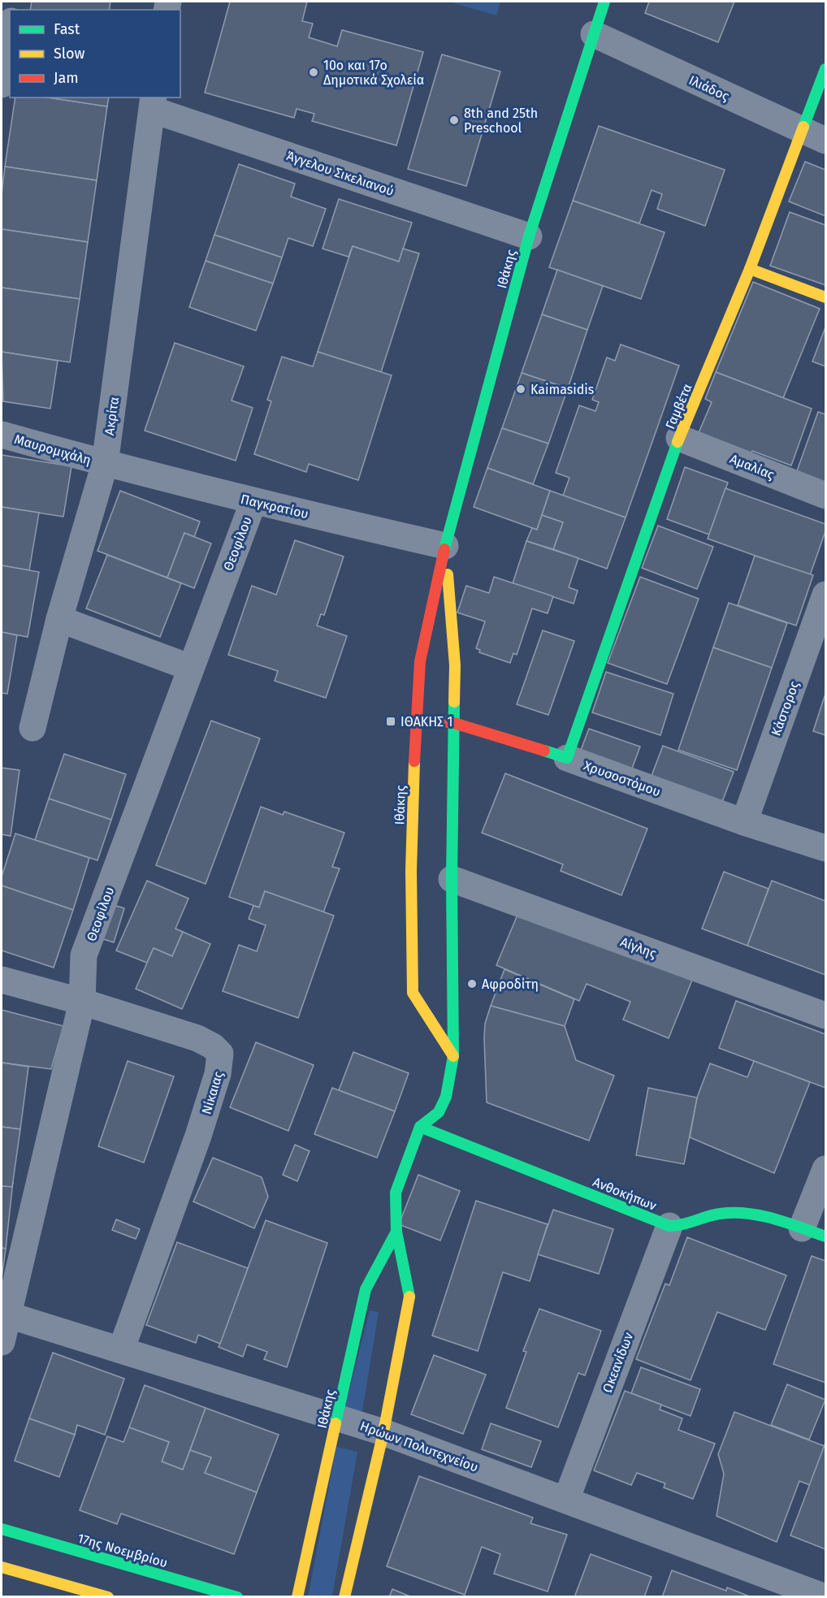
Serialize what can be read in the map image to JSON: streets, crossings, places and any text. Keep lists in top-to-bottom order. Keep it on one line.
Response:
{"streets":{"street":["Ιλιάδος","Άγγελου Σικελιανού","Ιθάκης","Γαμβέτα","Ακρίτα","Μαυρομιχάλη","Αμαλίας","Παγκρατίου","Θεοφίλου","Κάστορος","Χρυσοστόμου","Αίγλης","Νίκαιας","Ανθοκήπων","Ωκεανίδων","Ηρώων Πολυτεχνείου","17ης Νοεμβρίου"]},"crossings":[["Ιλιάδος","Ιθάκης"],["Ιλιάδος","Γαμβέτα"],["Άγγελου Σικελιανού","Ιθάκης"],["Άγγελου Σικελιανού","Ακρίτα"],["Ιθάκης","Παγκρατίου"],["Ιθάκης","Χρυσοστόμου"],["Ιθάκης","Αίγλης"],["Ιθάκης","Ανθοκήπων"],["Ιθάκης","Ηρώων Πολυτεχνείου"],["Γαμβέτα","Αμαλίας"],["Γαμβέτα","Χρυσοστόμου"],["Ακρίτα","Μαυρομιχάλη"],["Ακρίτα","Παγκρατίου"],["Μαυρομιχάλη","Παγκρατίου"],["Παγκρατίου","Θεοφίλου"],["Θεοφίλου","Νίκαιας"],["Θεοφίλου","Ηρώων Πολυτεχνείου"],["Κάστορος","Χρυσοστόμου"],["Νίκαιας","Ηρώων Πολυτεχνείου"],["Ανθοκήπων","Ωκεανίδων"],["Ωκεανίδων","Ηρώων Πολυτεχνείου"]],"places":{"other":["10ο και 17ο Δημοτικά Σχολεία","8th and 25th Preschool","Kaimasidis","Αφροδίτη"],"transit":["ΙΘΑΚΗΣ 1"]},"legend":["Fast","Slow","Jam"]}
